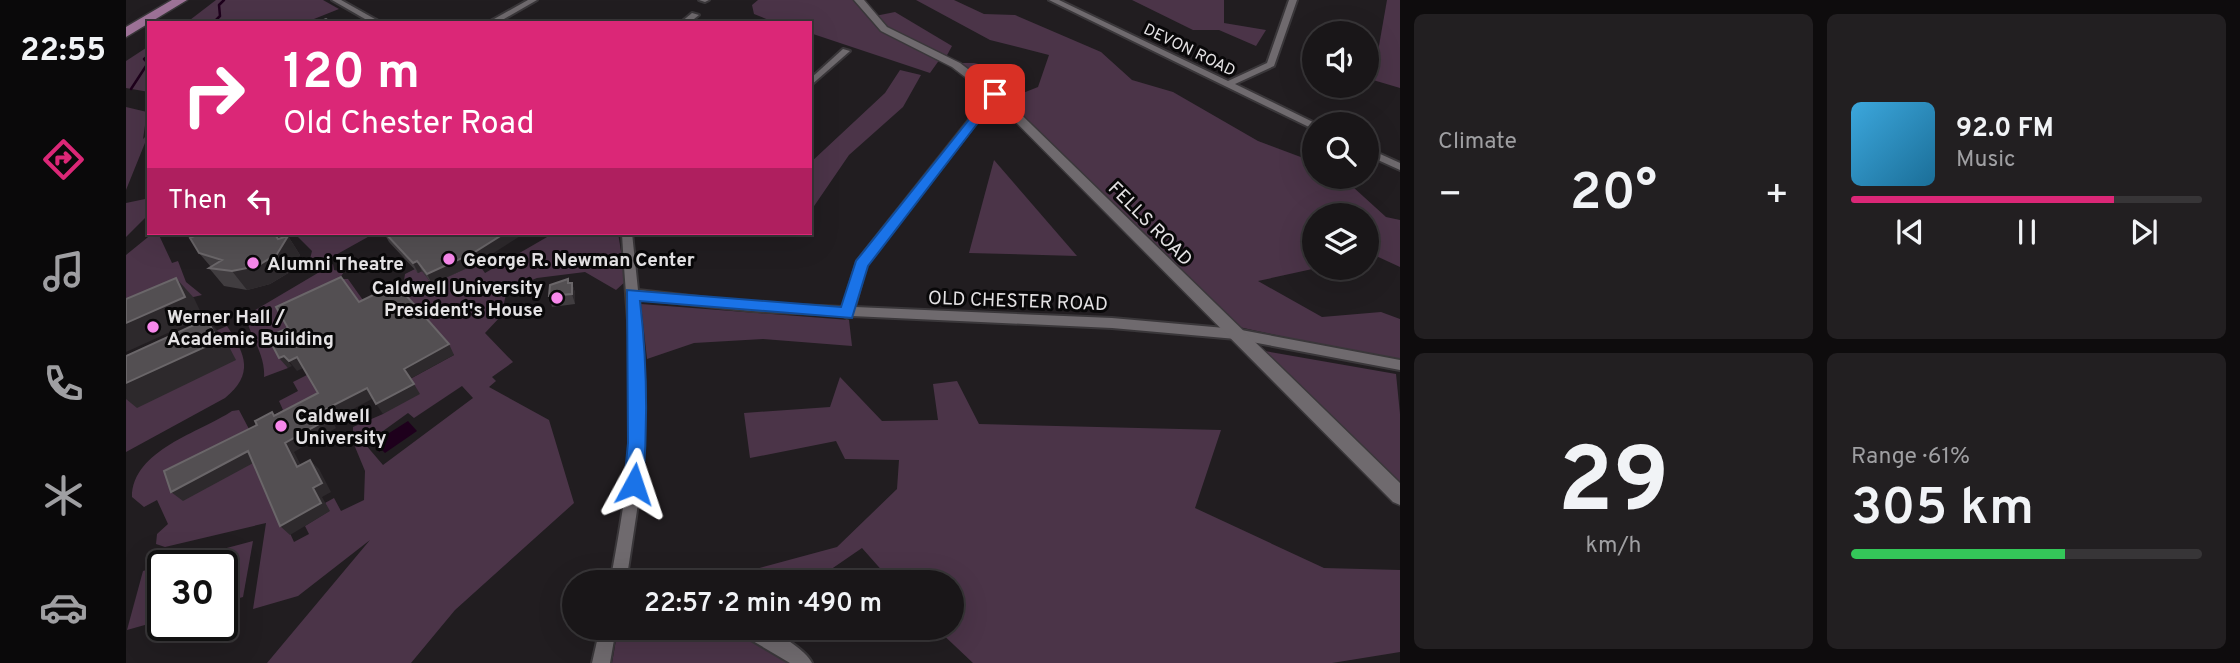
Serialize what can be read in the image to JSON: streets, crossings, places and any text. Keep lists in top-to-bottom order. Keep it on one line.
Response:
{"streets":{"street":["DEVON ROAD","FELLS ROAD","OLD CHESTER ROAD"]},"crossings":[["FELLS ROAD","OLD CHESTER ROAD"]],"places":["George R. Newman Center","Alumni Theatre","Caldwell University President's House","Werner Hall / Academic Building","Caldwell University"],"page":{"tabs":"22:55","tile":["Climate",["29","km/h"],["Range · 61%","305 km"]],"turn":["120 m","Old Chester Road"],"song":["92.0 FM","Music"],"heat":["−","20°","+"],"then":"Then","limit":"30","trip":"22:57 · 2 min · 490 m"}}
